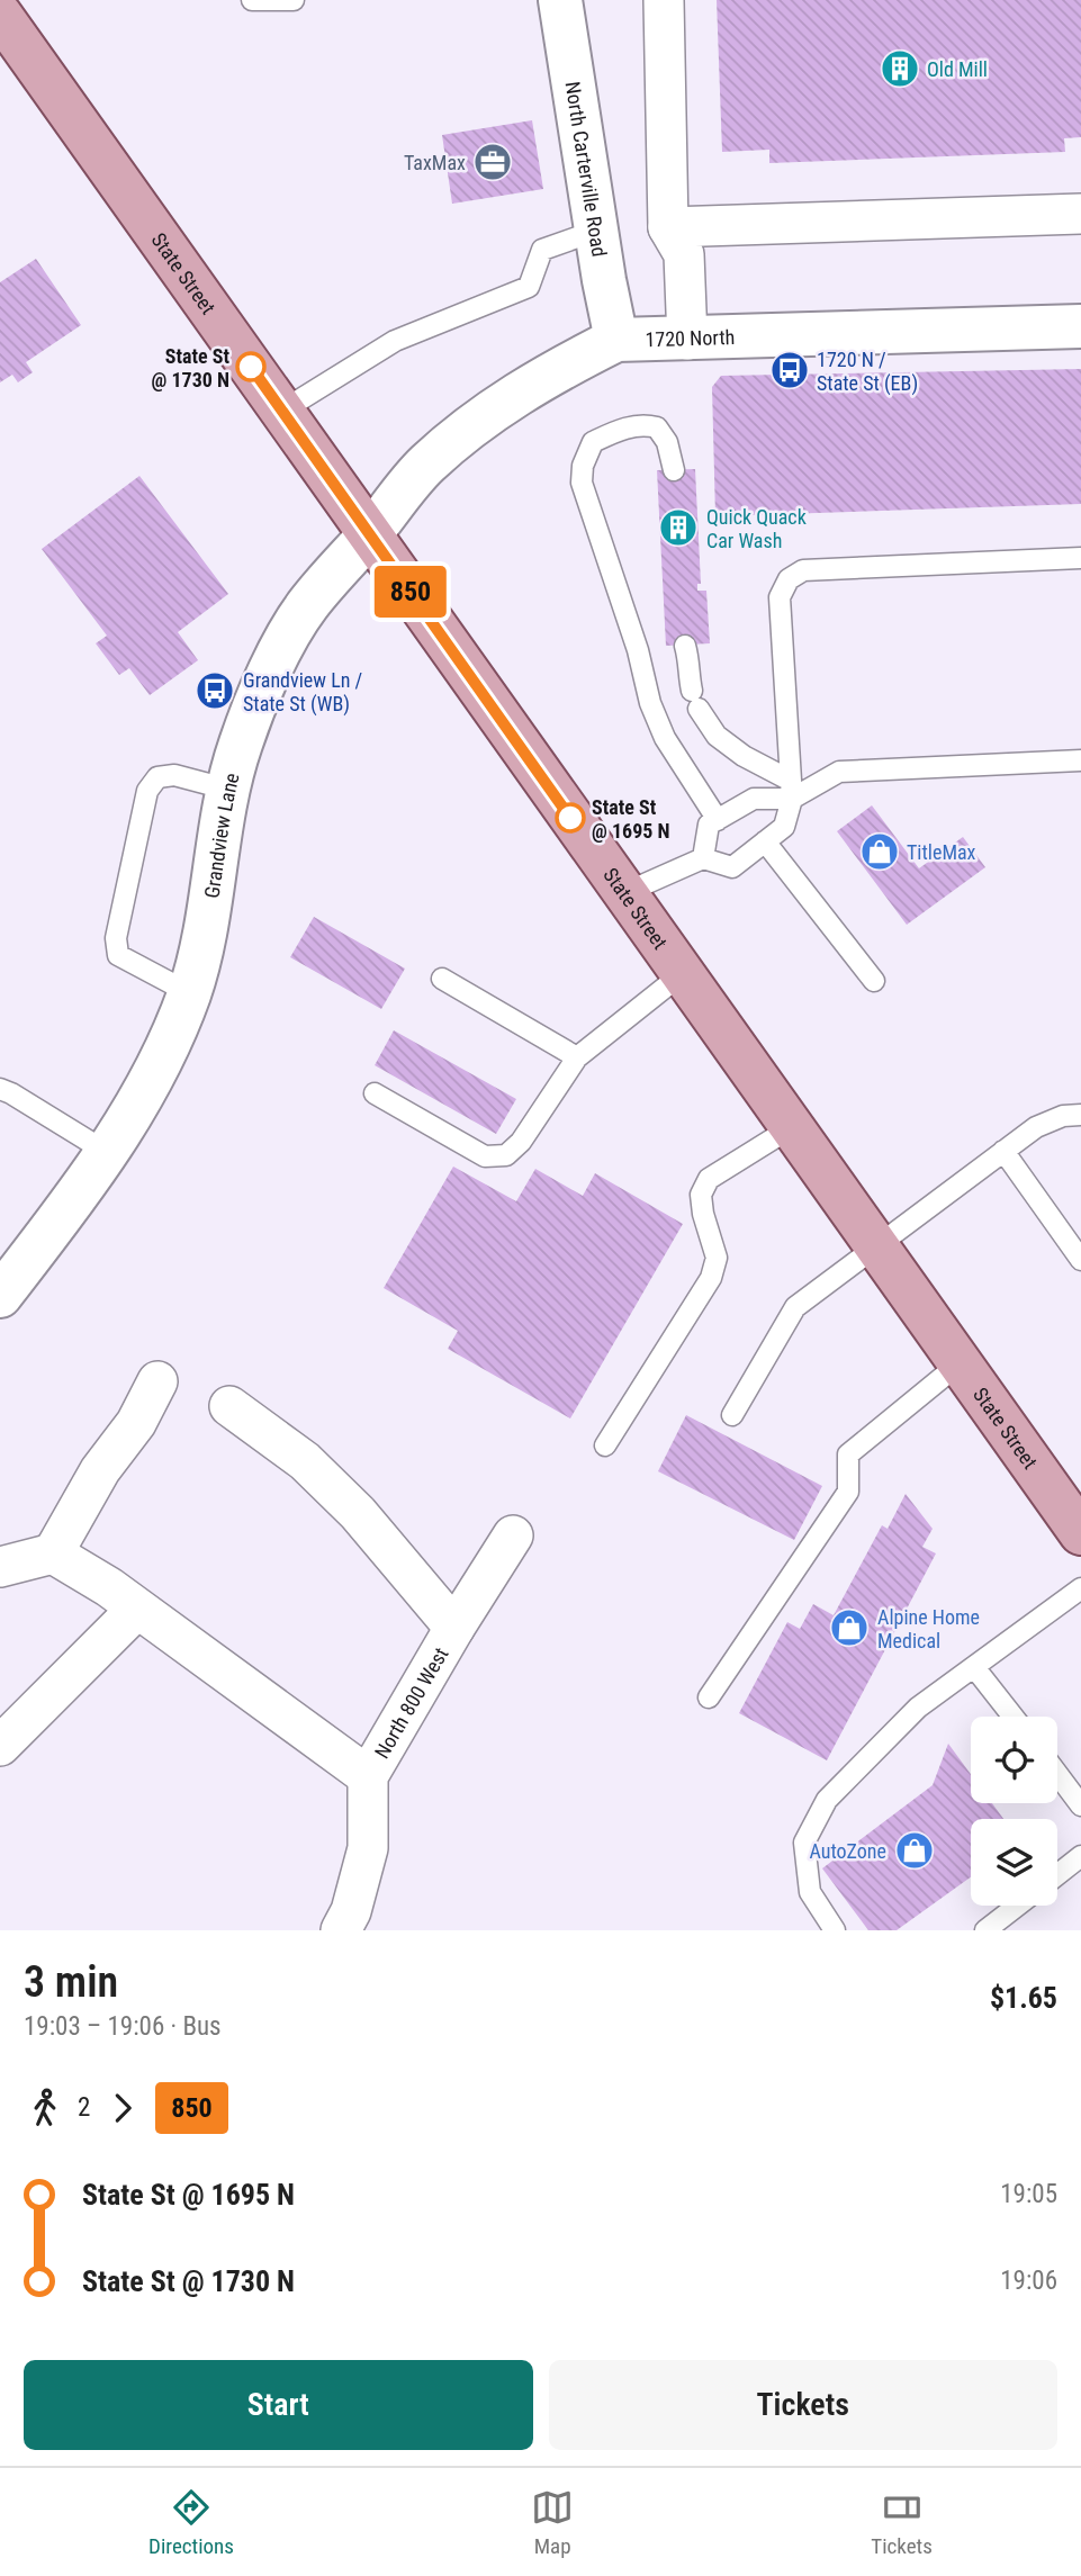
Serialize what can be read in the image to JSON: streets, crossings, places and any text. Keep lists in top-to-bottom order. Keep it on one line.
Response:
{"streets":{"main road":["State Street"],"street":["North Carterville Road","1720 North","Grandview Lane","North 800 West"]},"crossings":[["North Carterville Road","1720 North"],["State Street","1720 North"],["State Street","Grandview Lane"],["1720 North","Grandview Lane"]],"places":{"building":["Old Mill","Quick Quack Car Wash"],"office":["TaxMax"],"other":["State St @ 1730 N","State St @ 1695 N"],"bus stop":["1720 N / State St (EB)","Grandview Ln / State St (WB)"],"shop":["TitleMax","Alpine Home Medical","AutoZone"]},"lines":["bus line 850"],"page":{"on_map":"850","heading":["3 min","19:03 – 19:06 · Bus","$1.65"],"legs":["2","850"],"list":[{"name":"State St @ 1695 N","value":"19:05"},{"name":"State St @ 1730 N","value":"19:06"}],"buttons":["Start","Tickets"],"tabs":["Directions","Map","Tickets"]}}
